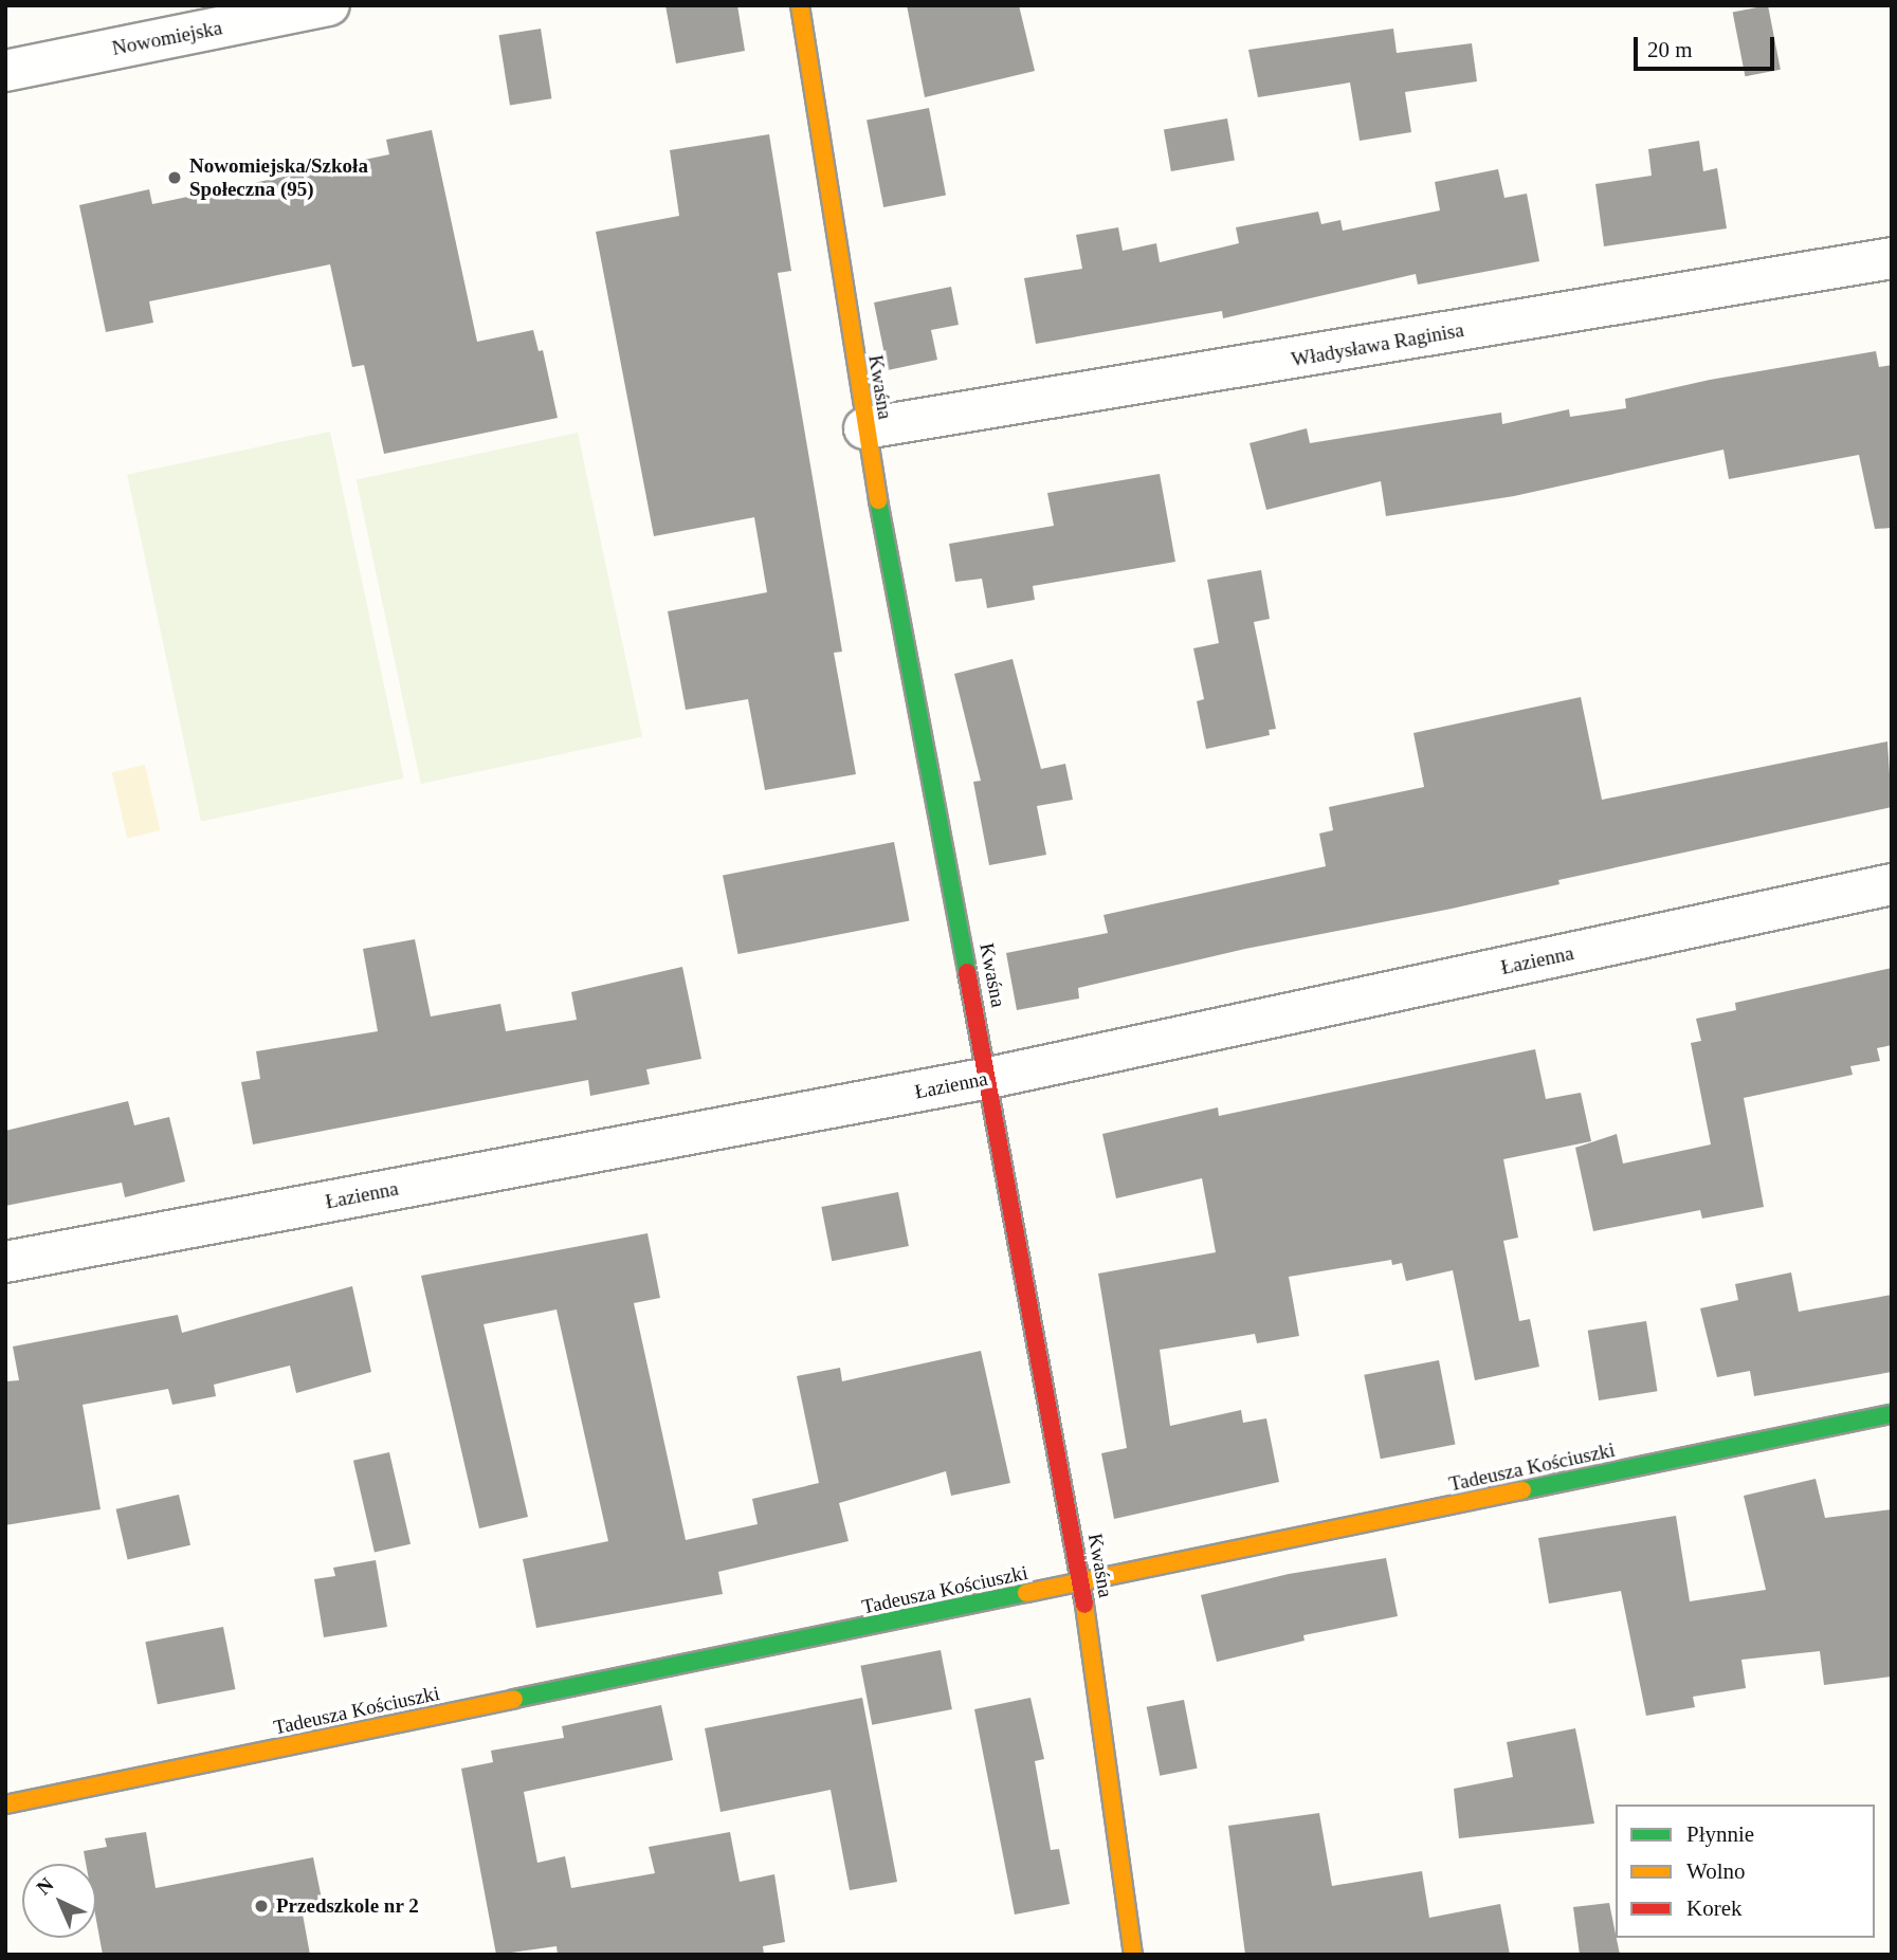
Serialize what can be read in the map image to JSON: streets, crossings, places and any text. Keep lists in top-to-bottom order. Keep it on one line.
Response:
{"streets":{"street":["Nowomiejska","Władysława Raginisa","Kwaśna","Łazienna","Tadeusza Kościuszki"]},"crossings":[["Władysława Raginisa","Kwaśna"],["Kwaśna","Łazienna"],["Kwaśna","Tadeusza Kościuszki"]],"places":["Nowomiejska/Szkoła Społeczna (95)","Przedszkole nr 2"],"legend":["Płynnie","Wolno","Korek"],"scale_bar":"20 m","north":"top left"}
